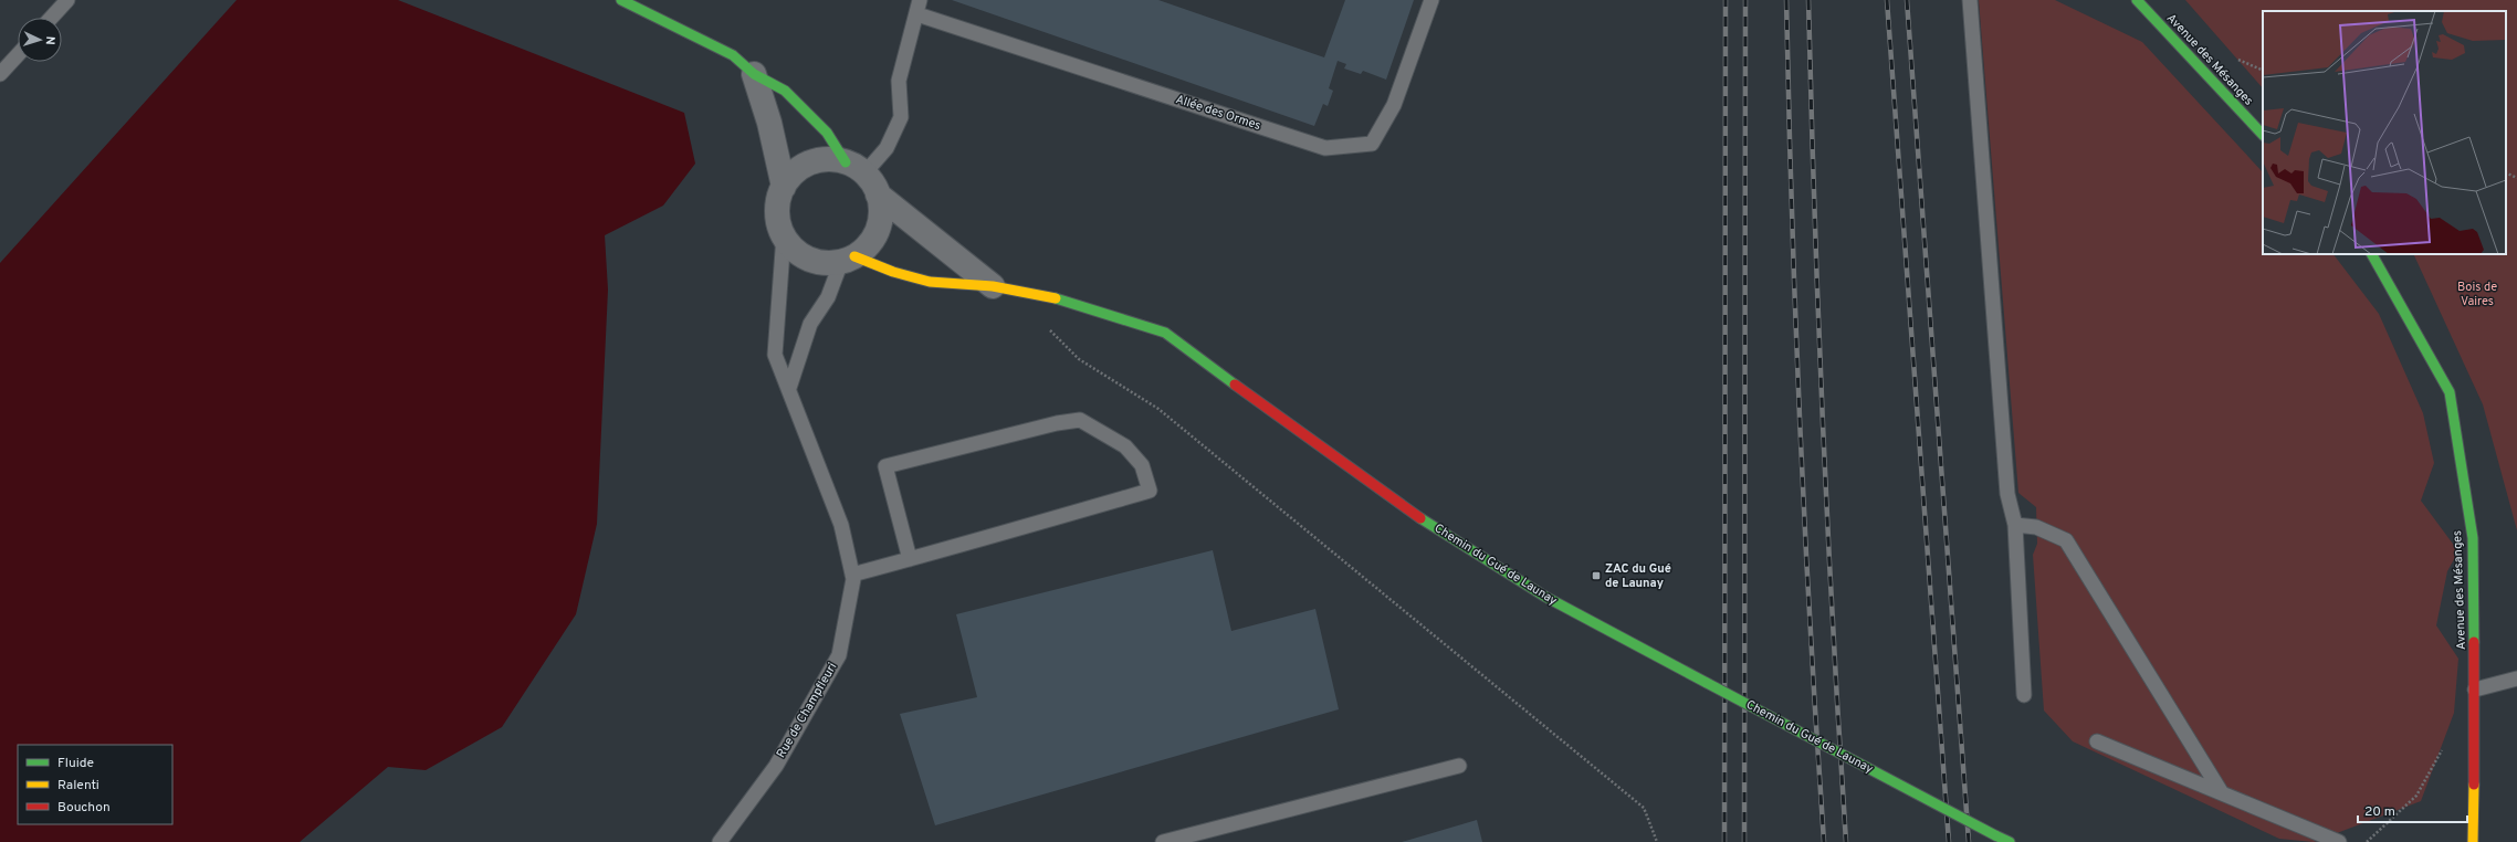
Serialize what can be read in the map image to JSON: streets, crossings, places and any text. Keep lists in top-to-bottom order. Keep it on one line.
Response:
{"streets":{"street":["Avenue des Mésanges","Chemin du Gué de Launay"],"lane":["Allée des Ormes","Rue de Champfleuri"]},"crossings":[["Chemin du Gué de Launay","Rue de Champfleuri"]],"parks":["Bois de Vaires"],"places":{"transit":["ZAC du Gué de Launay"]},"legend":["Fluide","Ralenti","Bouchon"],"scale_bar":"20 m","north":"right"}
